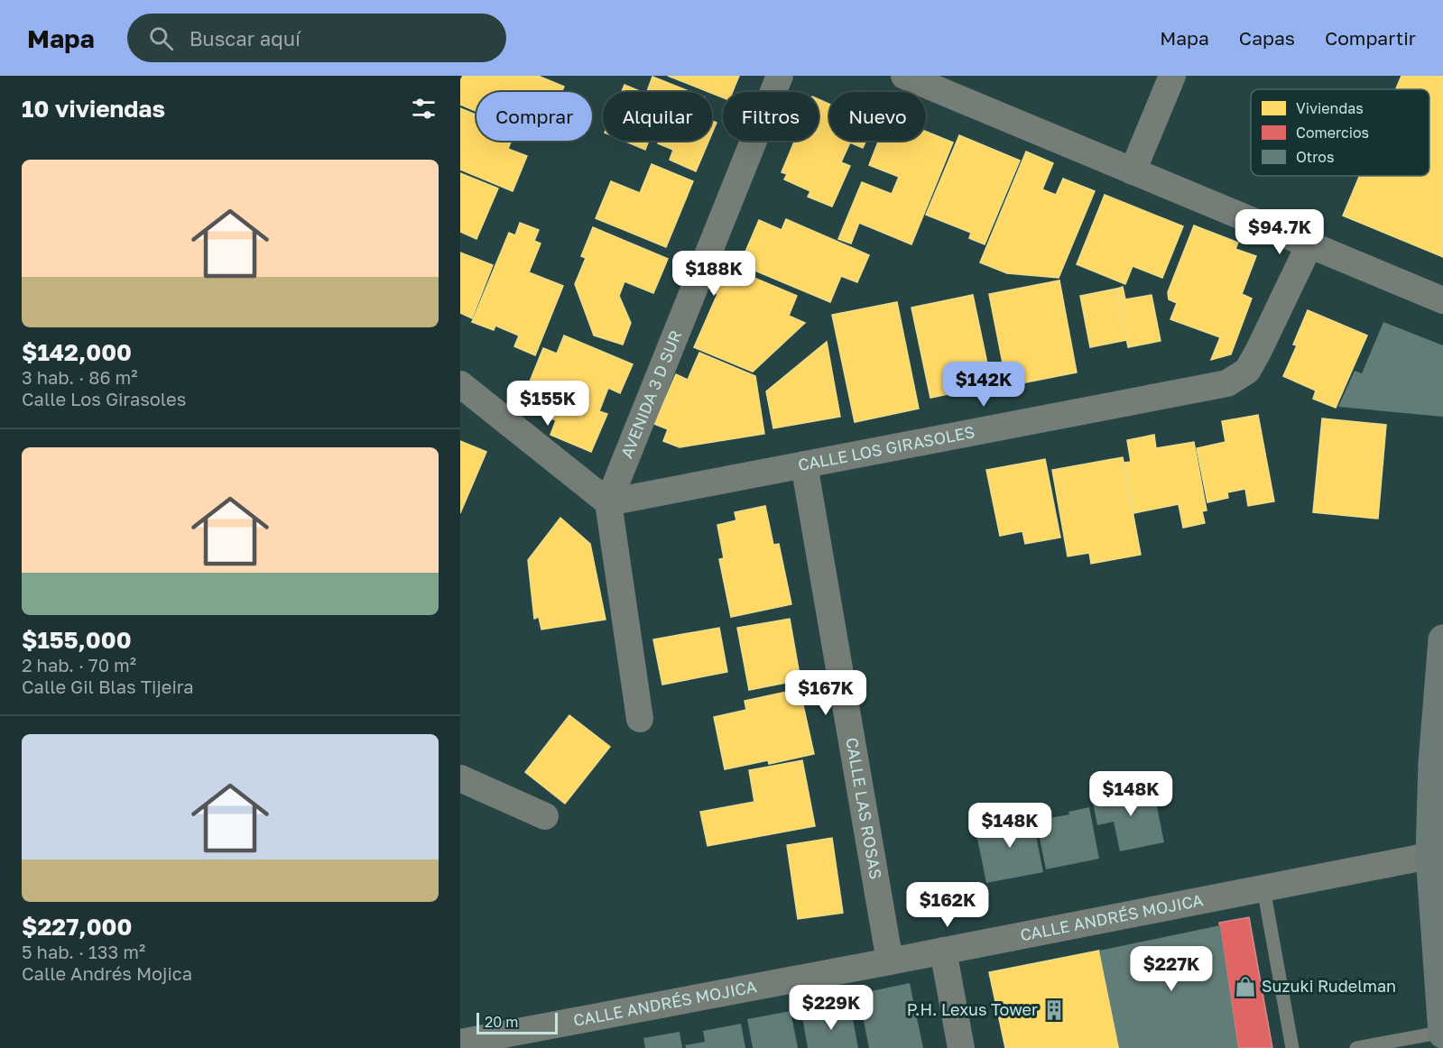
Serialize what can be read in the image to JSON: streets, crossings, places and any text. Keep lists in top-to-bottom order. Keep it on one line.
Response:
{"streets":{"street":["AVENIDA 3 D SUR","CALLE LOS GIRASOLES","CALLE LAS ROSAS","CALLE ANDRÉS MOJICA"]},"crossings":[["AVENIDA 3 D SUR","CALLE LOS GIRASOLES"],["CALLE LOS GIRASOLES","CALLE LAS ROSAS"],["CALLE LAS ROSAS","CALLE ANDRÉS MOJICA"]],"places":{"shop":["Suzuki Rudelman"],"building":["P.H. Lexus Tower"]},"legend":["Viviendas","Comercios","Otros"],"scale_bar":"20 m","page":{"header":"Mapa","search":"Buscar aquí","nav":["Mapa","Capas","Compartir"],"heading":"10 viviendas","chip":["Comprar","Alquilar","Filtros","Nuevo"],"list":[{"name":"$142,000","note":"3 hab. · 86 m² · Calle Los Girasoles"},{"name":"$155,000","note":"2 hab. · 70 m² · Calle Gil Blas Tijeira"},{"name":"$227,000","note":"5 hab. · 133 m² · Calle Andrés Mojica"}],"price":["$94.7K","$188K","$142K","$155K","$167K","$148K","$148K","$162K","$227K","$229K"],"scale":"20 m"}}
